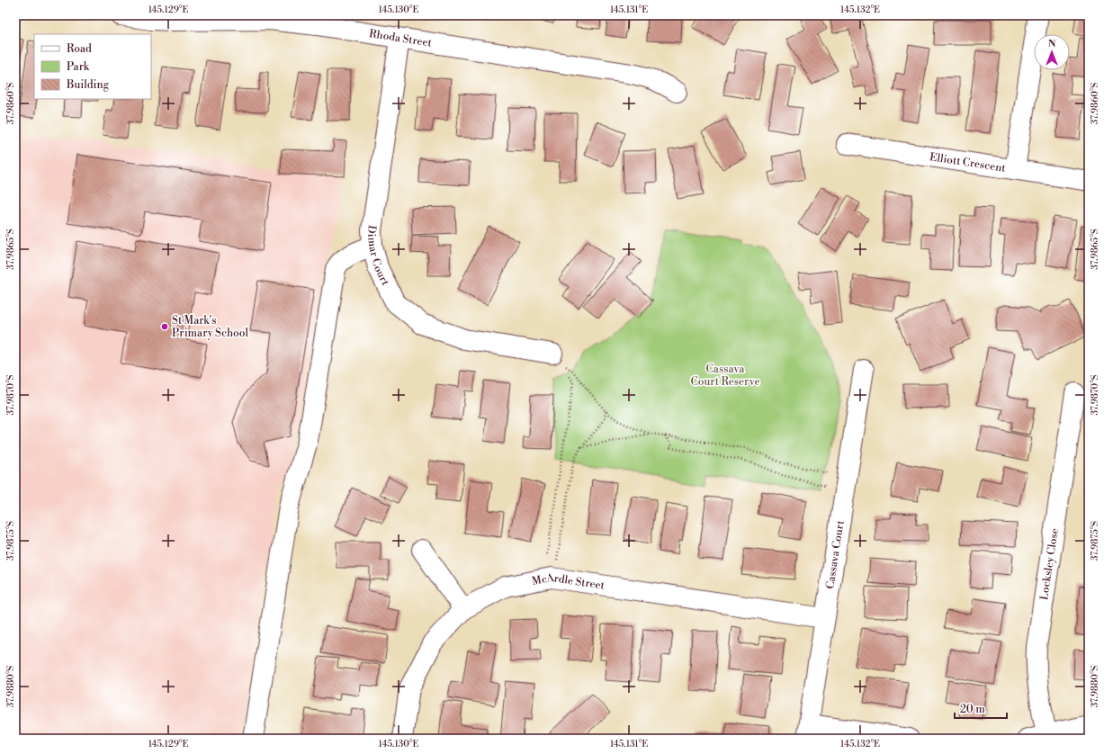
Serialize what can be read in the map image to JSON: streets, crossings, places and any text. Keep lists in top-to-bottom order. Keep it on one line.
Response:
{"streets":{"street":["Rhoda Street","Elliott Crescent","Dimar Court","Cassava Court","Locksley Close","McArdle Street"]},"crossings":[["Rhoda Street","Dimar Court"],["Cassava Court","McArdle Street"]],"parks":["Cassava Court Reserve"],"places":["St Mark's Primary School"],"legend":["Road","Park","Building"],"scale_bar":"20 m","north":"top","coordinates":["145.129°E","145.130°E","145.131°E","145.132°E","37.9860°S","37.9865°S","37.9870°S","37.9875°S","37.9880°S"]}
